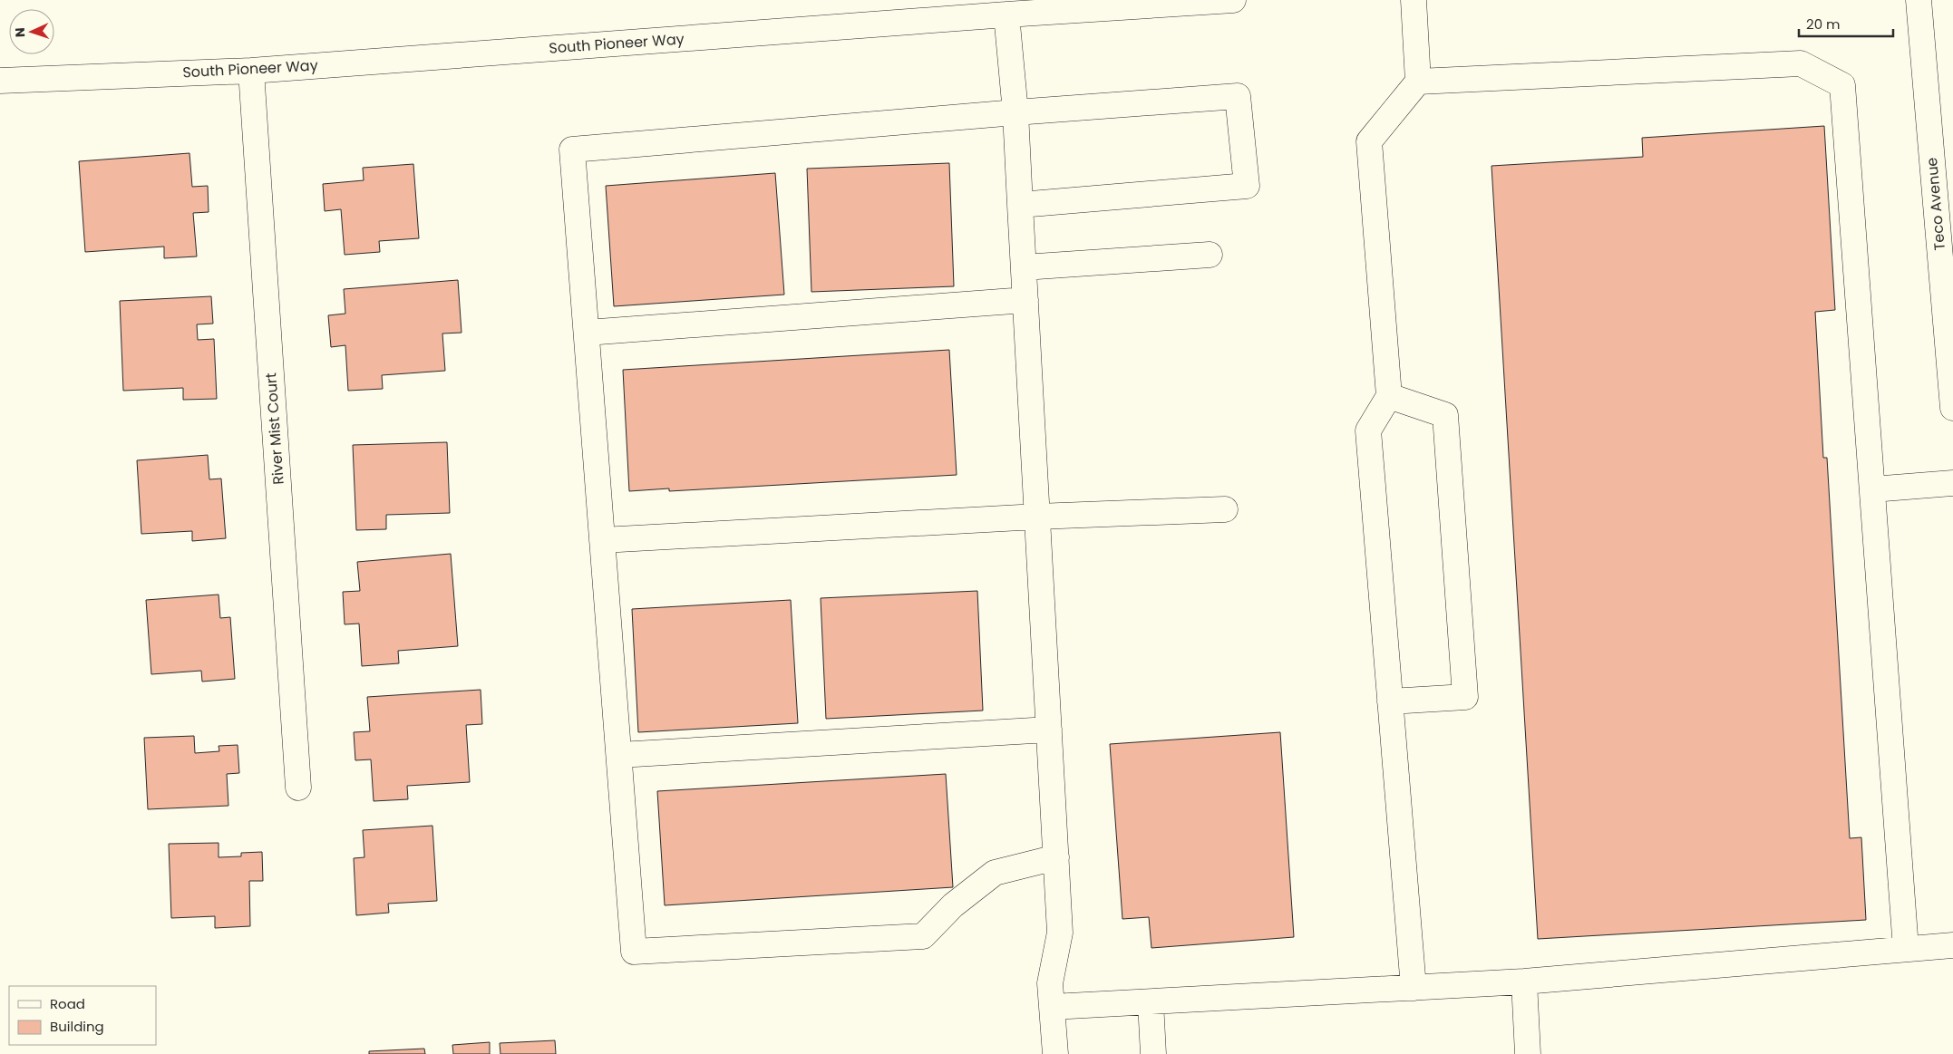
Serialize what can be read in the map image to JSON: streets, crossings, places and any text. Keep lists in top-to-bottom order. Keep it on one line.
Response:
{"streets":{"street":["South Pioneer Way","Teco Avenue","River Mist Court"]},"crossings":[["South Pioneer Way","River Mist Court"]],"legend":["Road","Building"],"scale_bar":"20 m","north":"left"}
